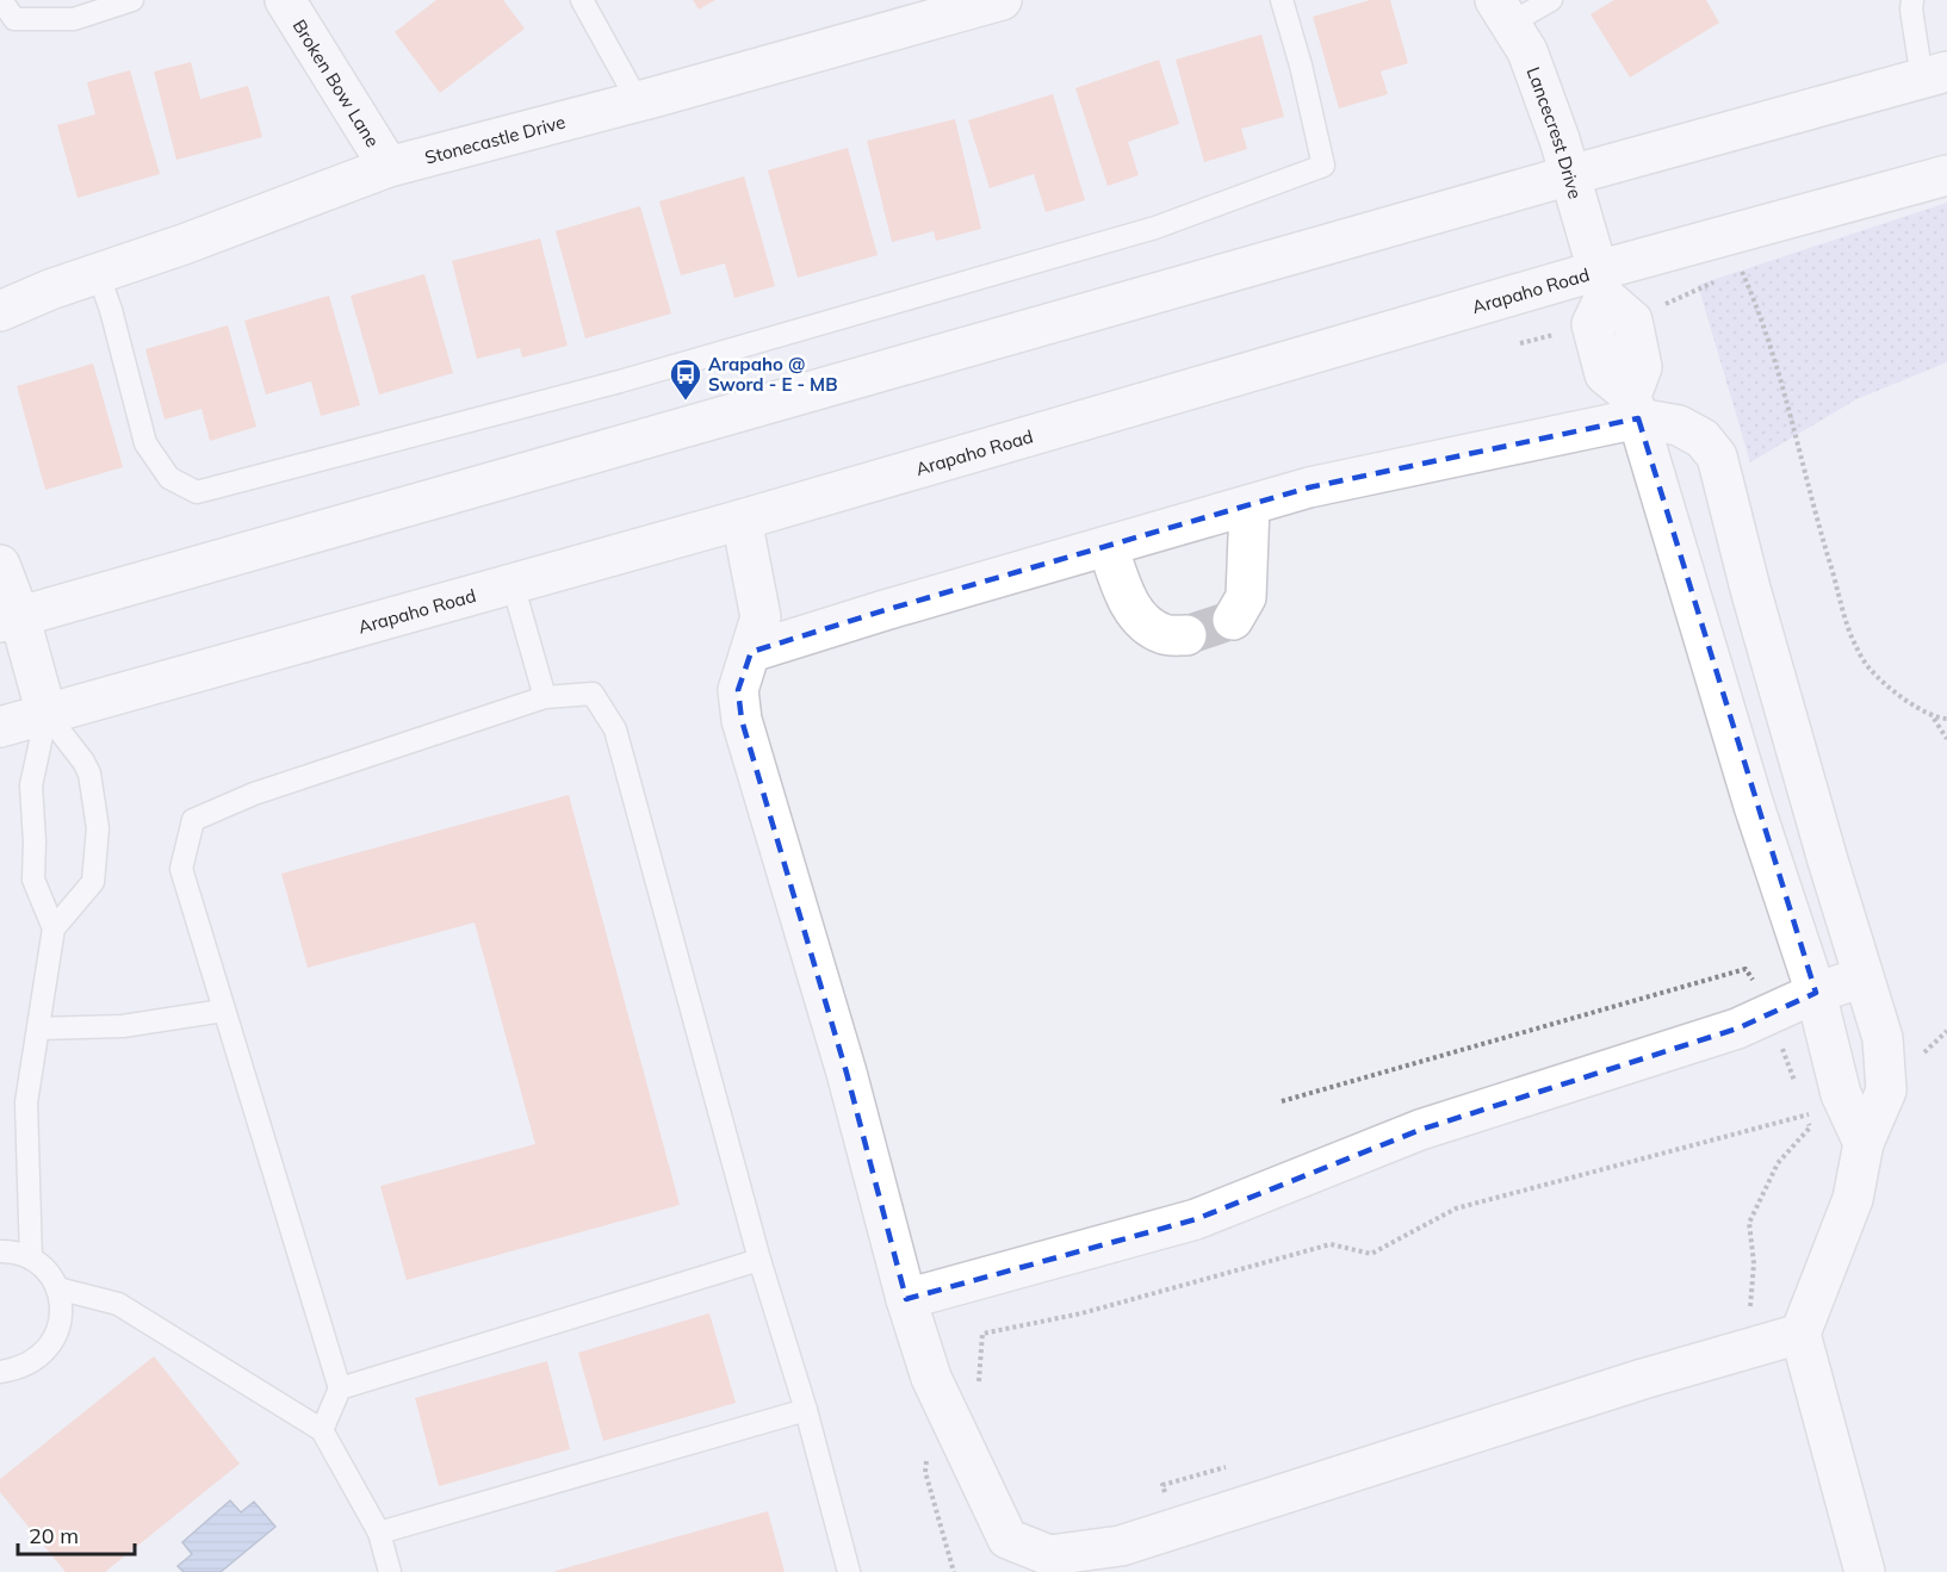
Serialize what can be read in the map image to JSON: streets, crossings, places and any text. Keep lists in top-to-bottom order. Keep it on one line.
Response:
{"streets":{"street":["Broken Bow Lane","Lancecrest Drive","Stonecastle Drive","Arapaho Road"]},"crossings":[["Broken Bow Lane","Stonecastle Drive"],["Lancecrest Drive","Arapaho Road"]],"places":{"bus stop":["Arapaho @ Sword - E - MB"]},"scale_bar":"20 m"}
